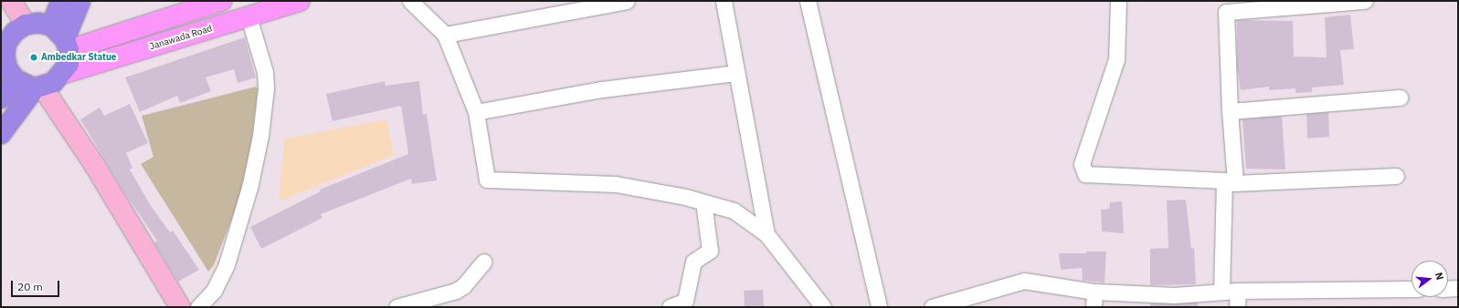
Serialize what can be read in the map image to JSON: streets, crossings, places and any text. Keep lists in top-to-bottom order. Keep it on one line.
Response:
{"streets":{"main road":["Janawada Road"]},"places":["Ambedkar Statue"],"scale_bar":"20 m","north":"right"}
